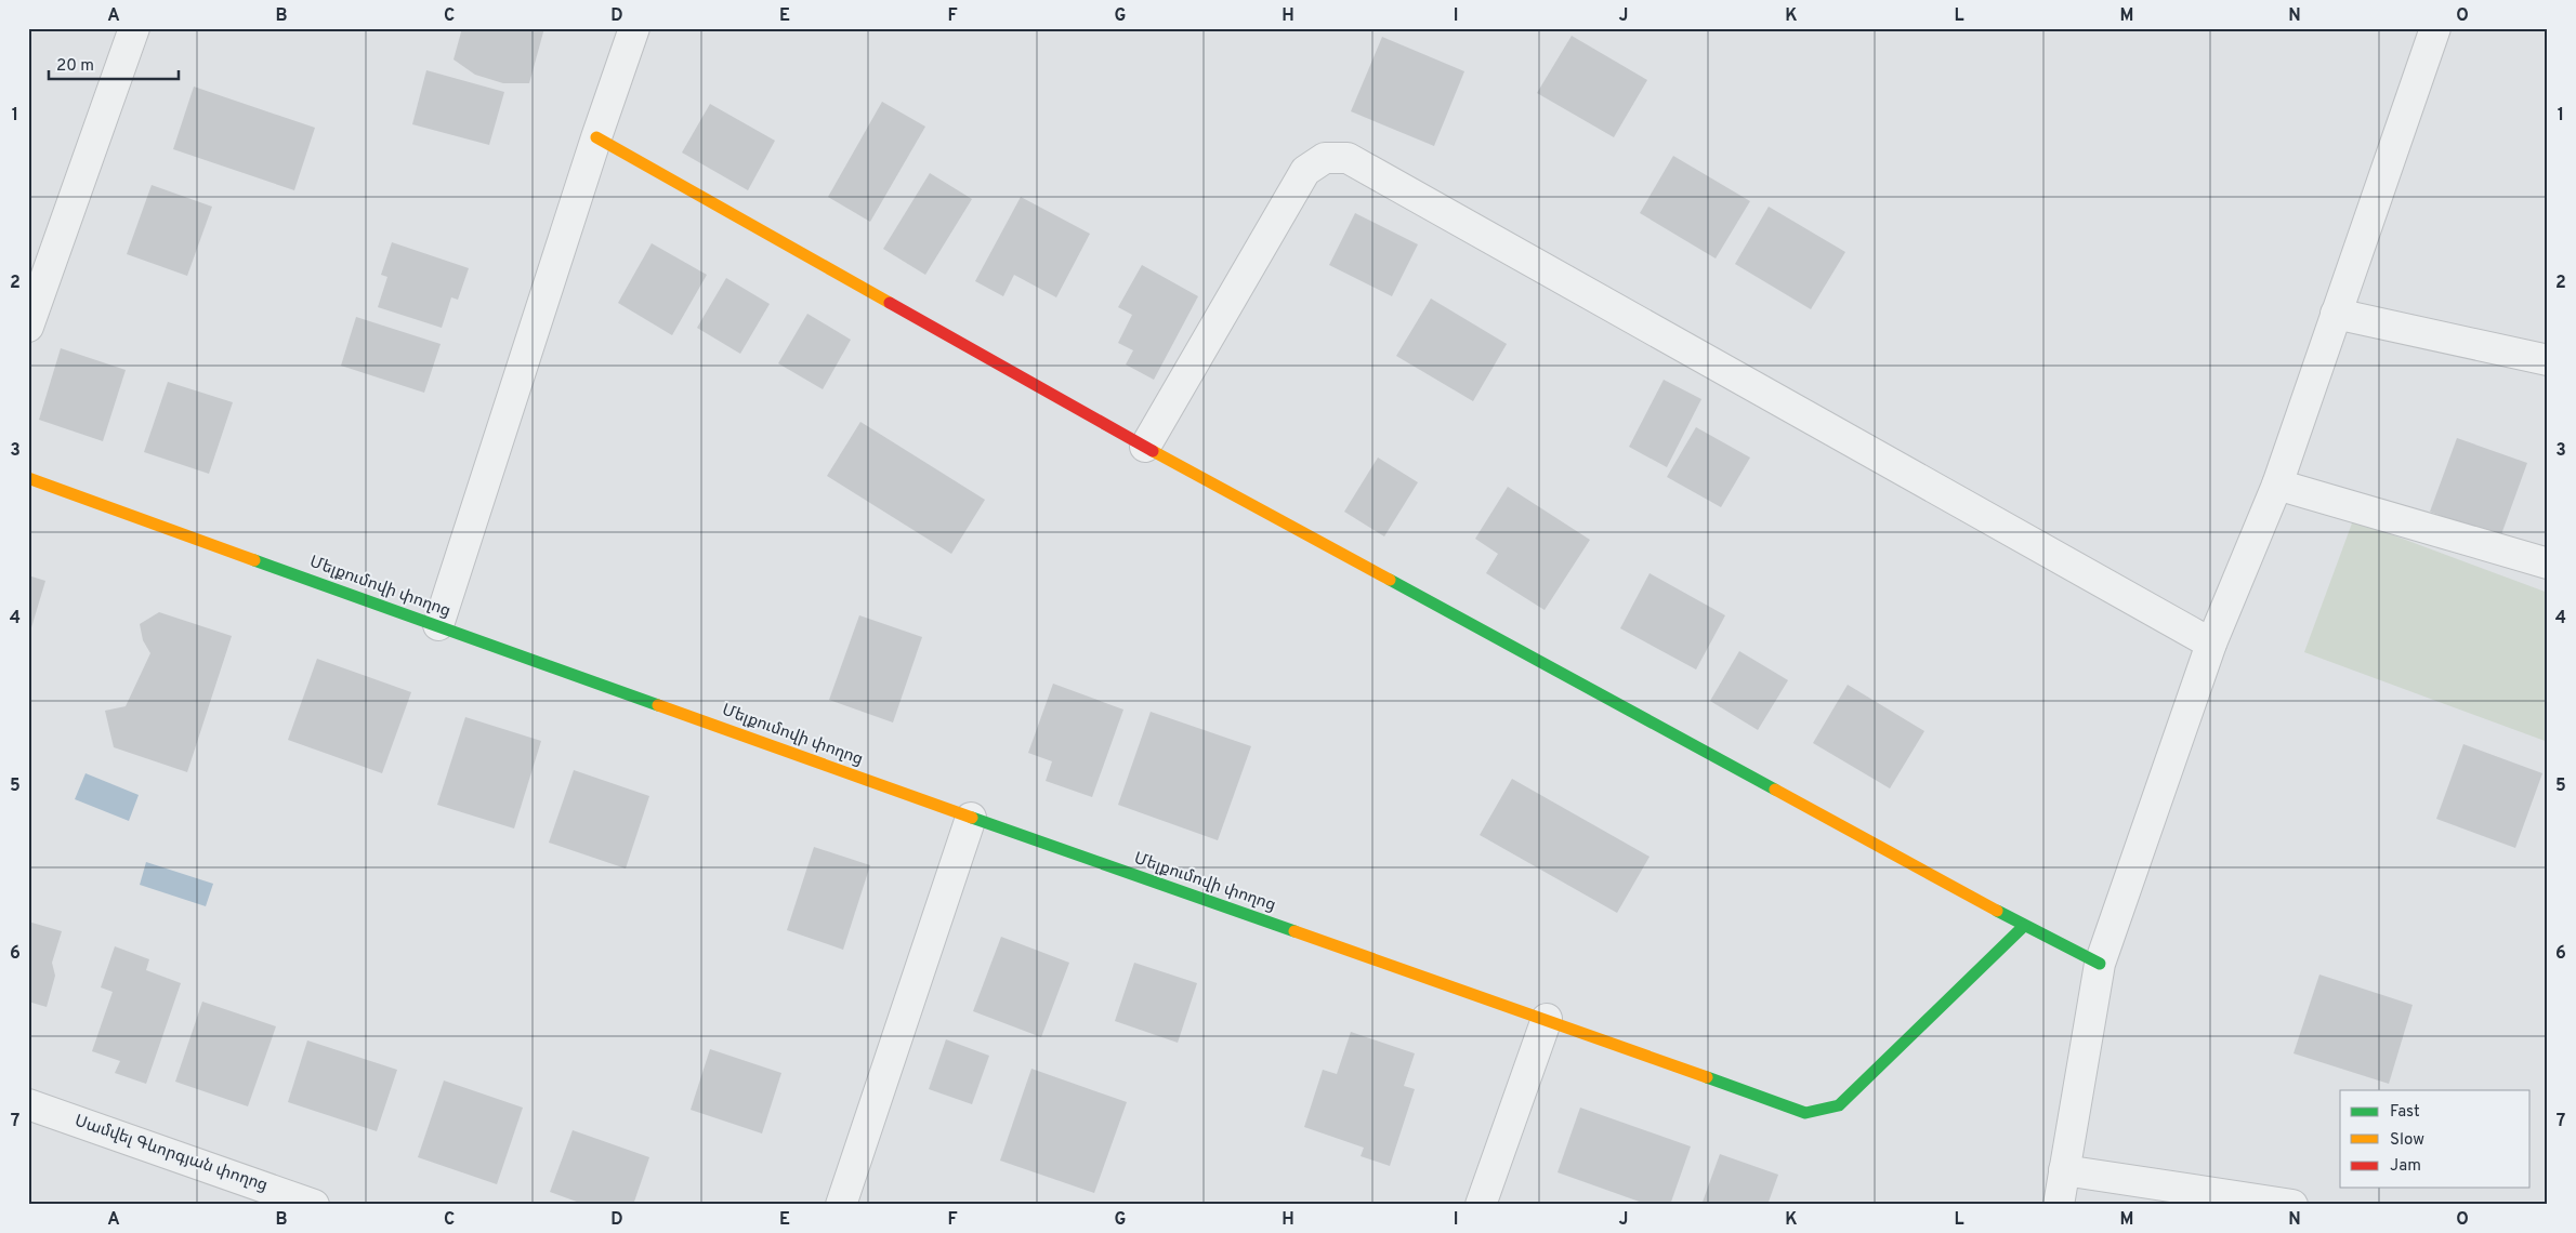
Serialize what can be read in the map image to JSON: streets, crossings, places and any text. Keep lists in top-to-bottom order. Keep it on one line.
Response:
{"streets":{"street":["Մելքումովի փողոց","Սամվել Գևորգյան փողոց"]},"legend":["Fast","Slow","Jam"],"scale_bar":"20 m","grid":{"columns":["A","B","C","D","E","F","G","H","I","J","K","L","M","N","O"],"rows":["1","2","3","4","5","6","7"]}}
